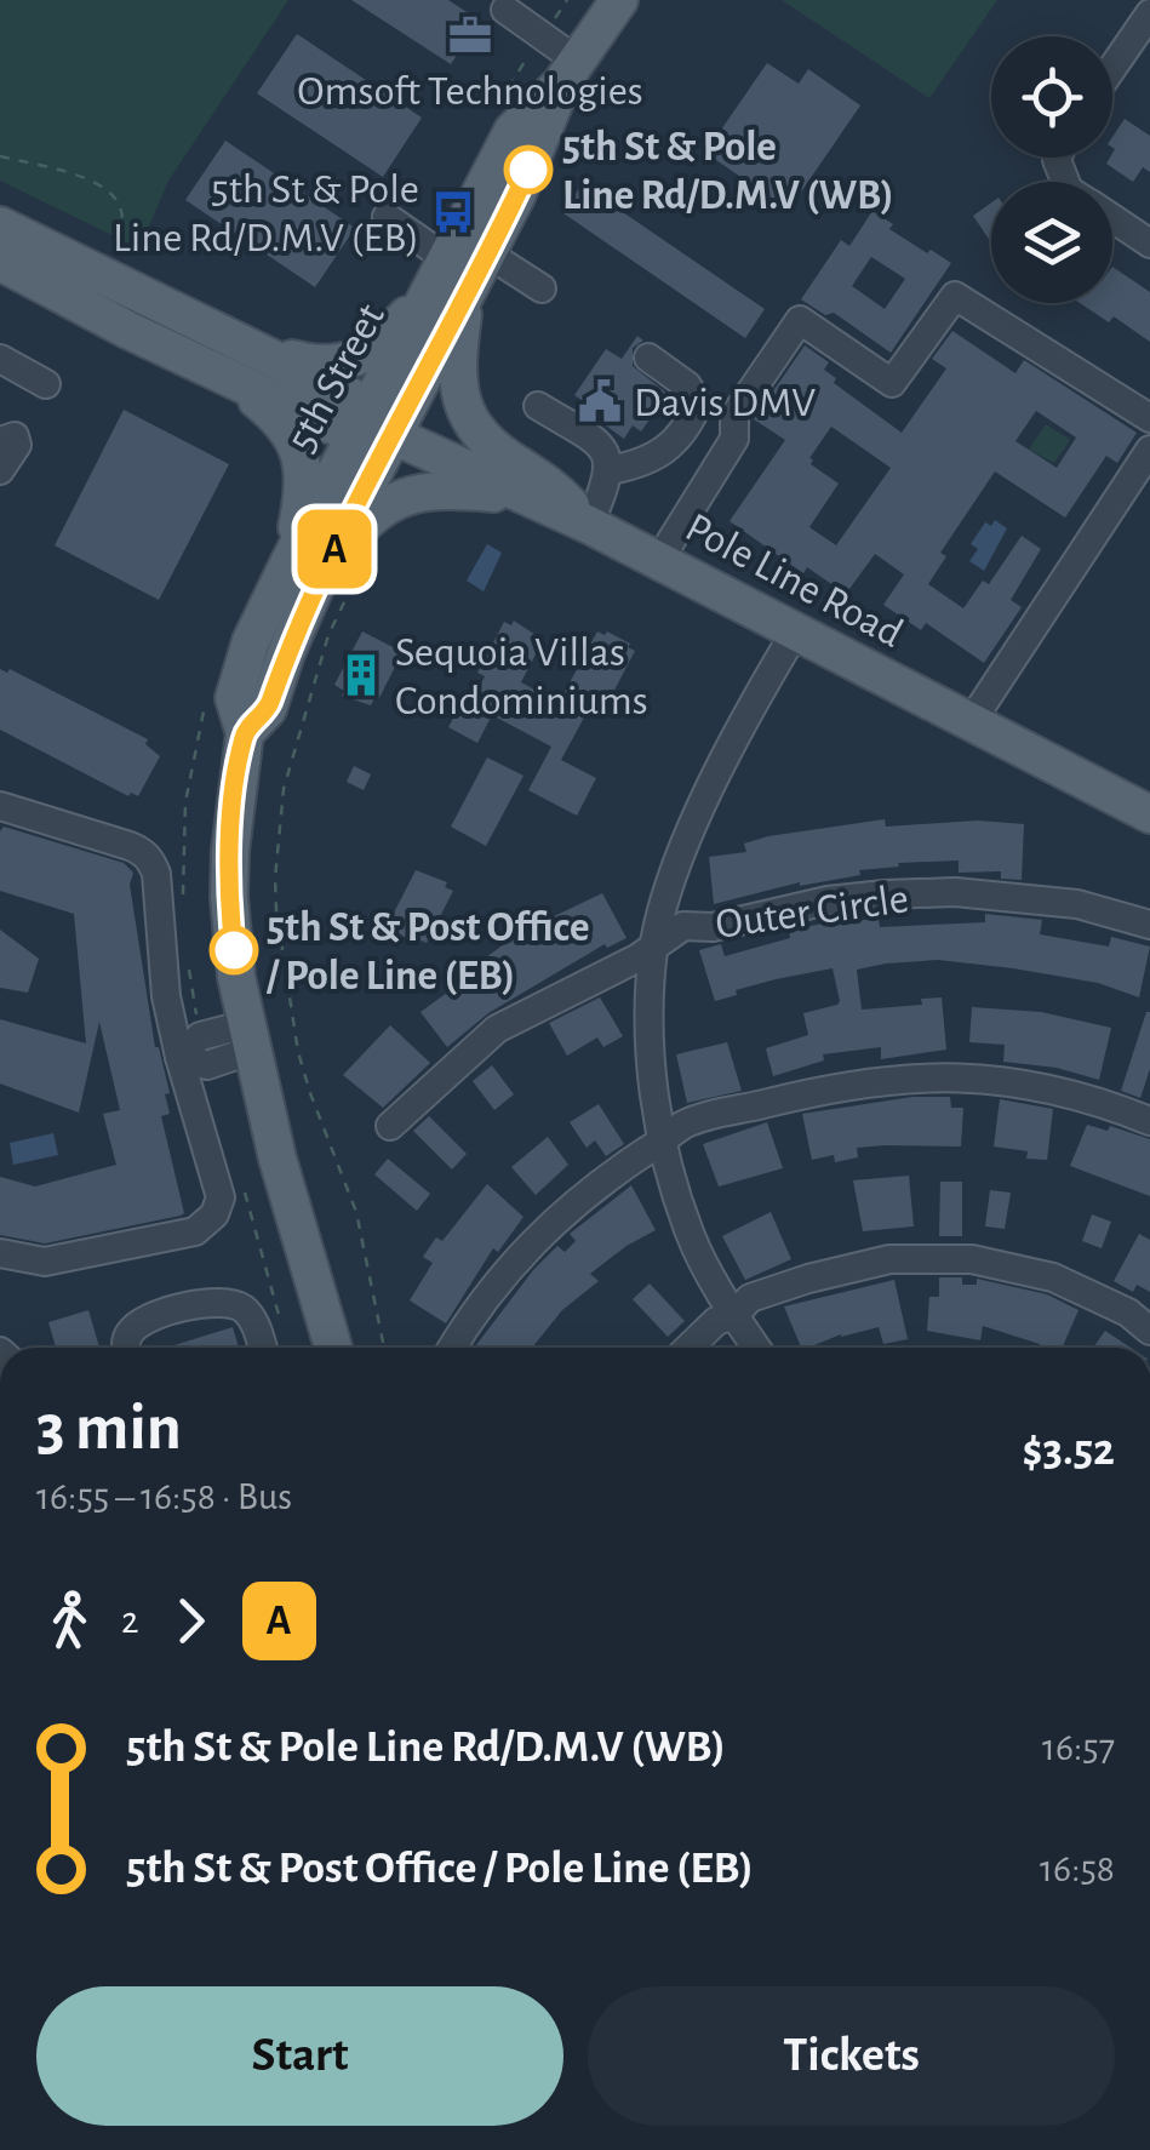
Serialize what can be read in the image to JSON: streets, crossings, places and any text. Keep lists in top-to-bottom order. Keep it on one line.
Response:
{"streets":{"main road":["5th Street","Pole Line Road"],"street":["Outer Circle"]},"crossings":[["5th Street","Pole Line Road"]],"places":{"office":["Omsoft Technologies"],"other":["5th St & Pole Line Rd/D.M.V (WB)","5th St & Post Office / Pole Line (EB)"],"bus stop":["5th St & Pole Line Rd/D.M.V (EB)"],"public building":["Davis DMV"],"building":["Sequoia Villas Condominiums"]},"lines":["bus line A"],"page":{"on_map":"A","heading":["3 min","16:55 – 16:58 · Bus","$3.52"],"legs":["2","A"],"list":[{"name":"5th St & Pole Line Rd/D.M.V (WB)","value":"16:57"},{"name":"5th St & Post Office / Pole Line (EB)","value":"16:58"}],"buttons":["Start","Tickets"]}}
